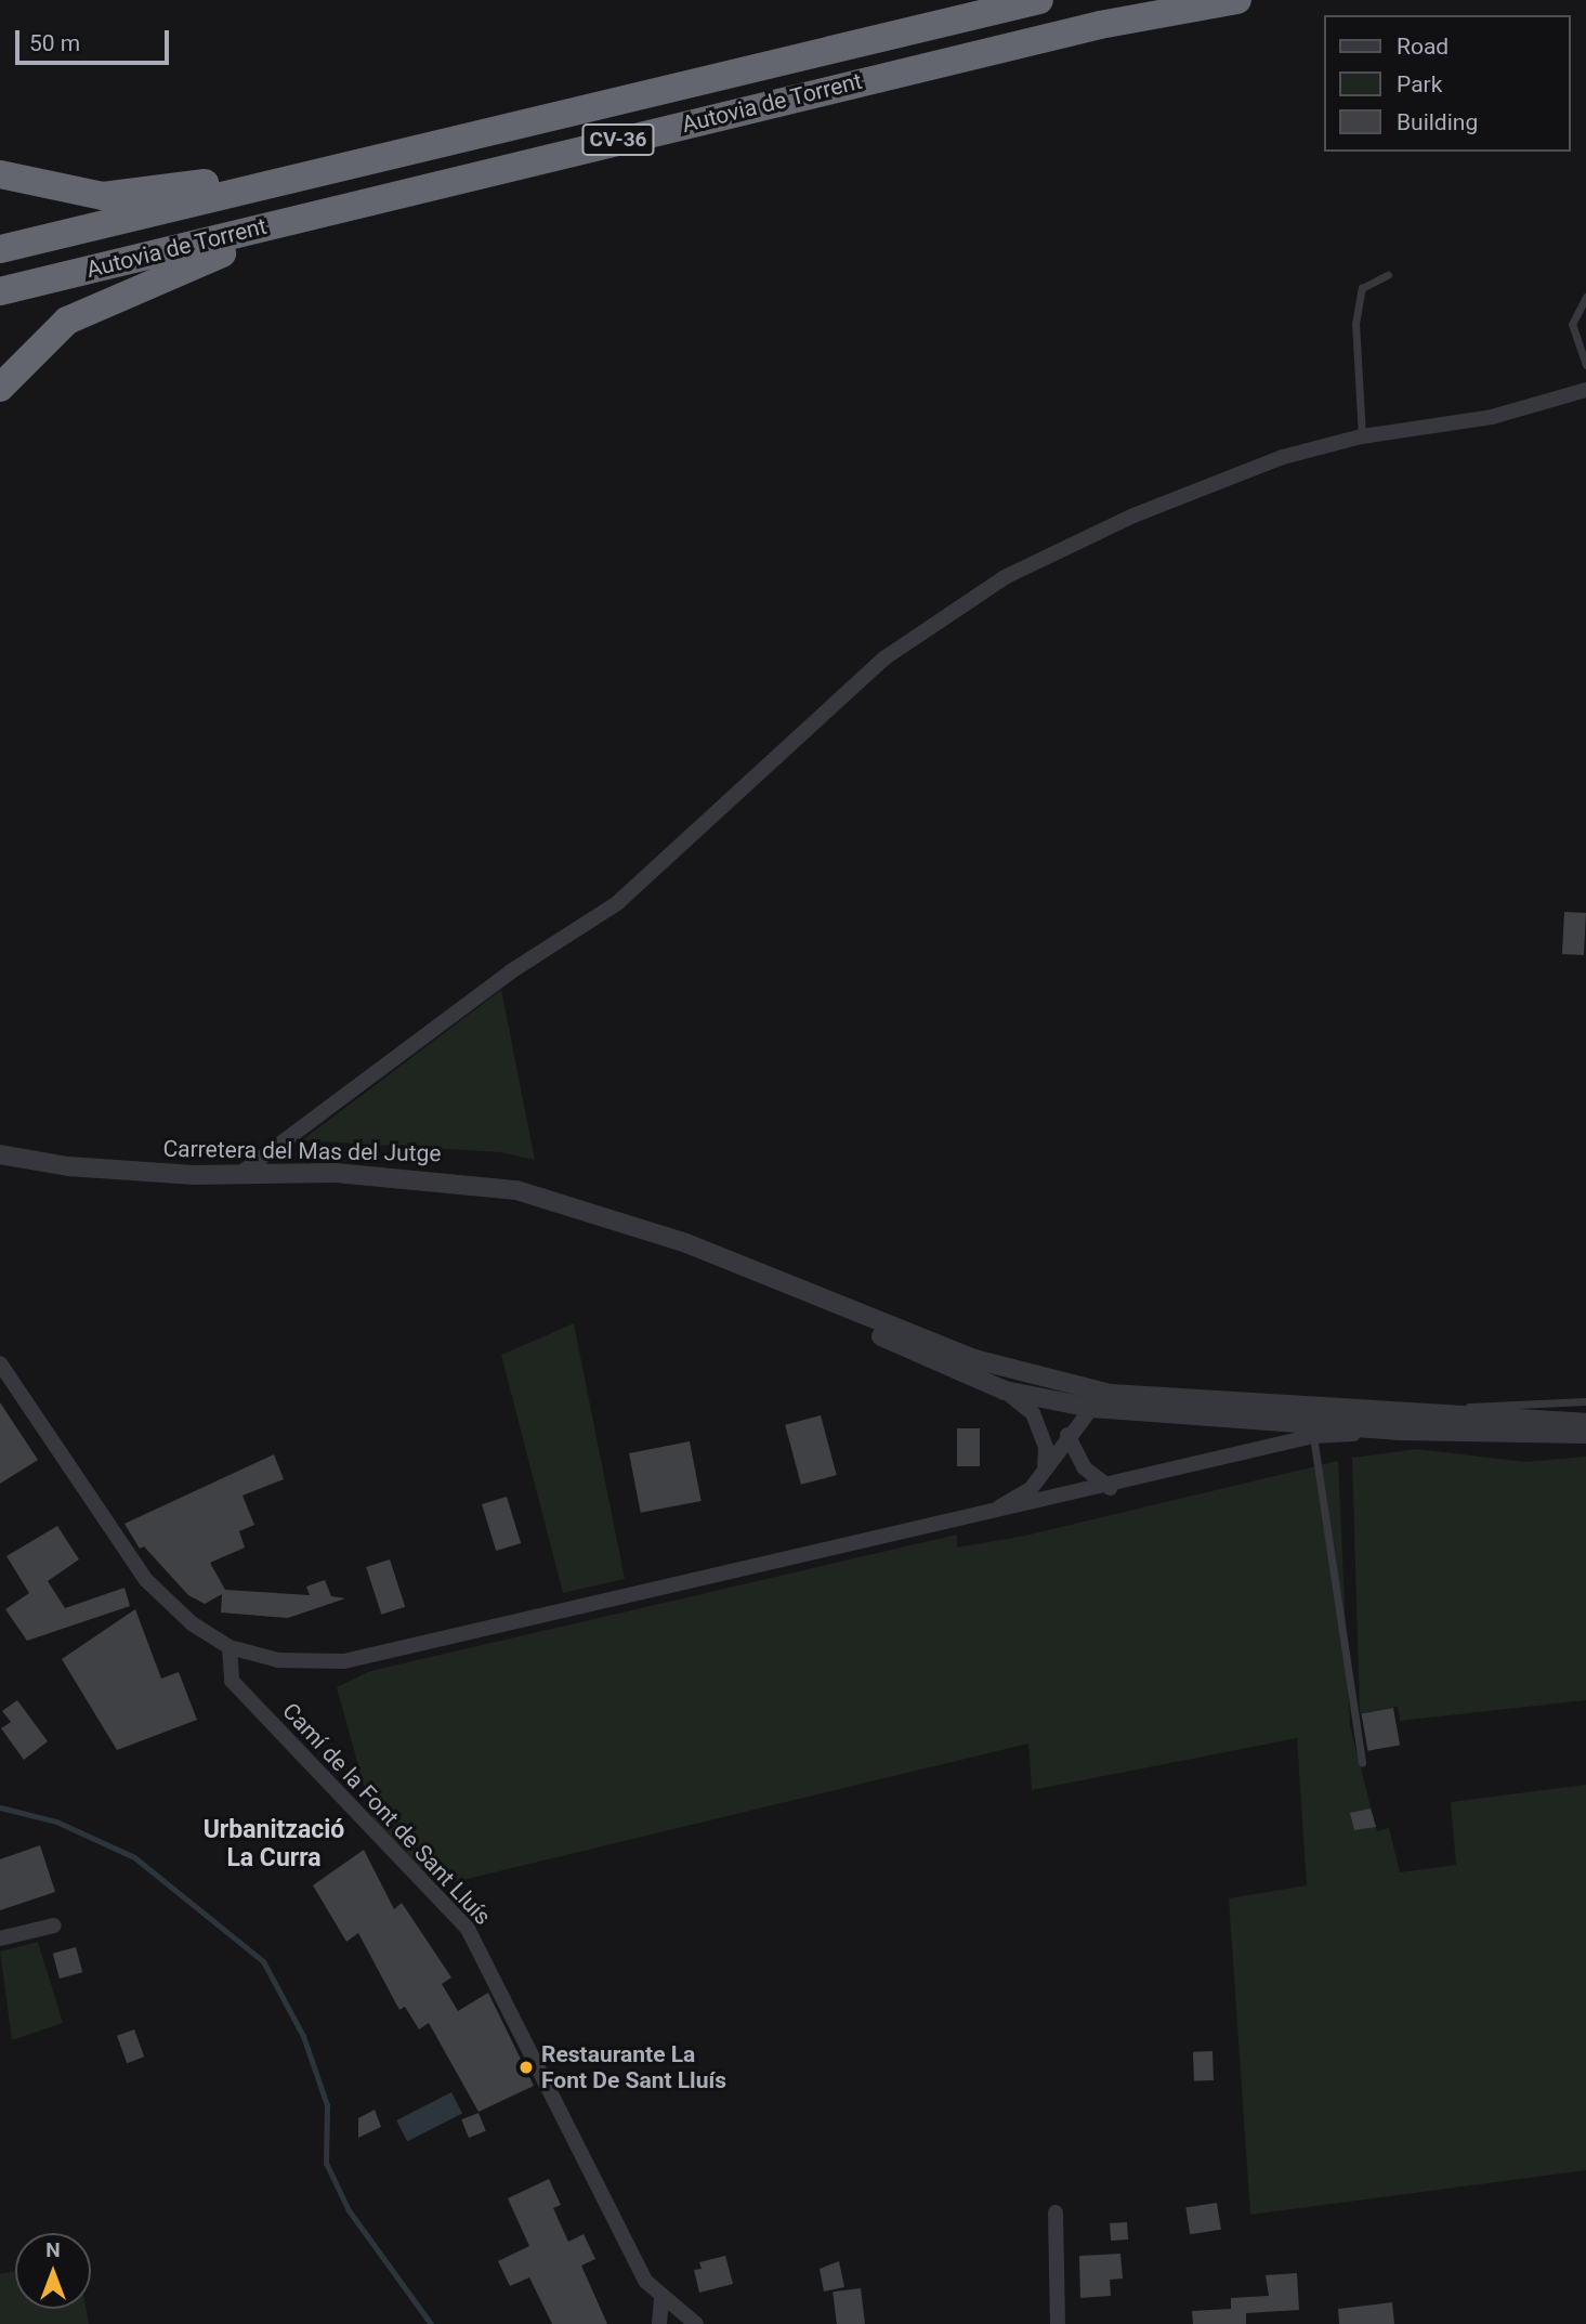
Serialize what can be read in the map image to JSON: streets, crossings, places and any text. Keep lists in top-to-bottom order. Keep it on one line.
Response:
{"streets":{"highway":["Autovia de Torrent","CV-36"],"street":["Carretera del Mas del Jutge","Camí de la Font de Sant Lluís"]},"districts":["Urbanització La Curra"],"places":["Restaurante La Font De Sant Lluís"],"legend":["Road","Park","Building"],"scale_bar":"50 m","north":"top"}
